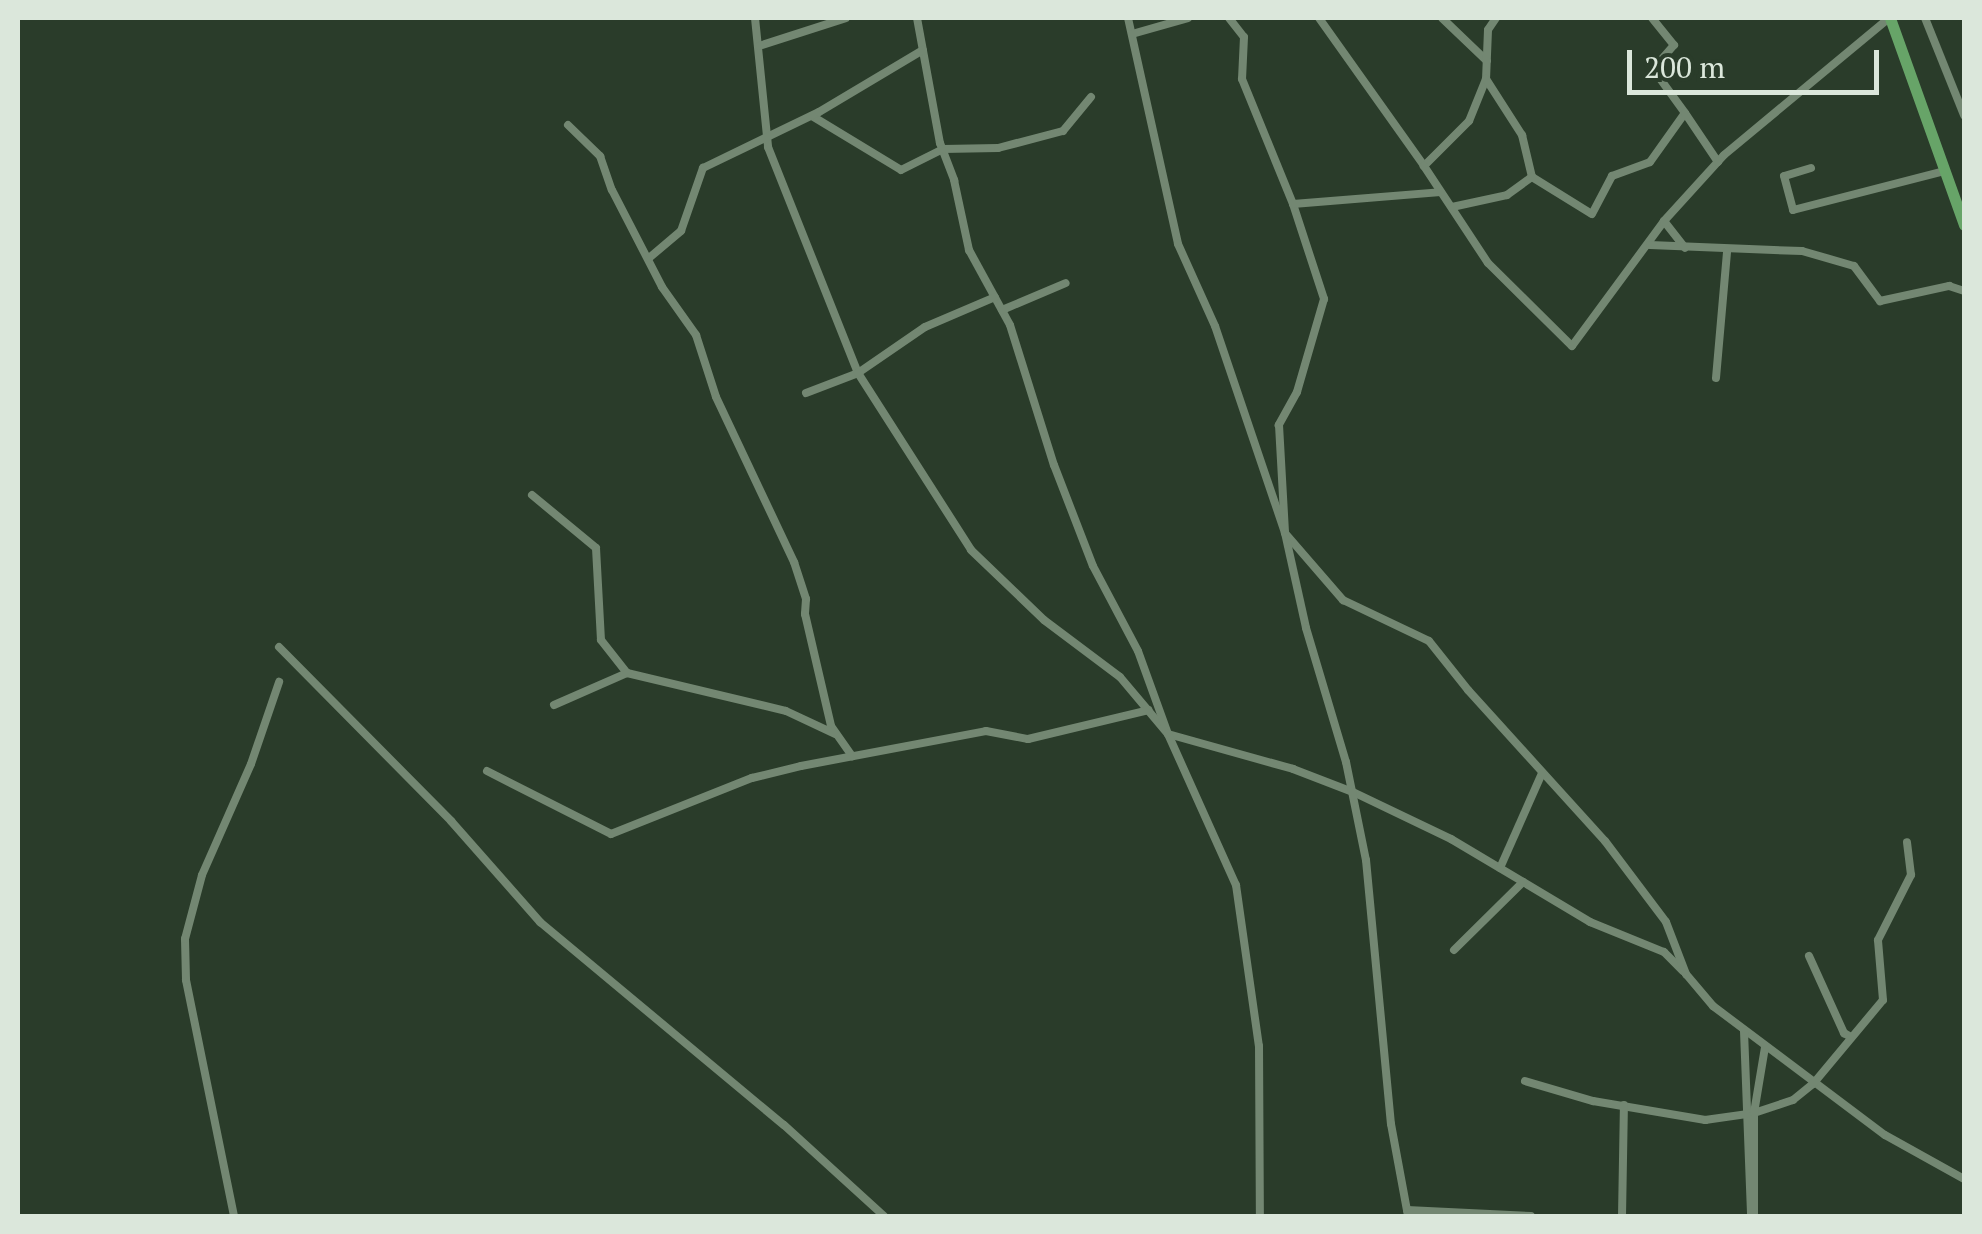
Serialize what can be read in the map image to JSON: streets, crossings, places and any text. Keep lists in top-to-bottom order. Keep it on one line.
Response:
{"scale_bar":"200 m"}
